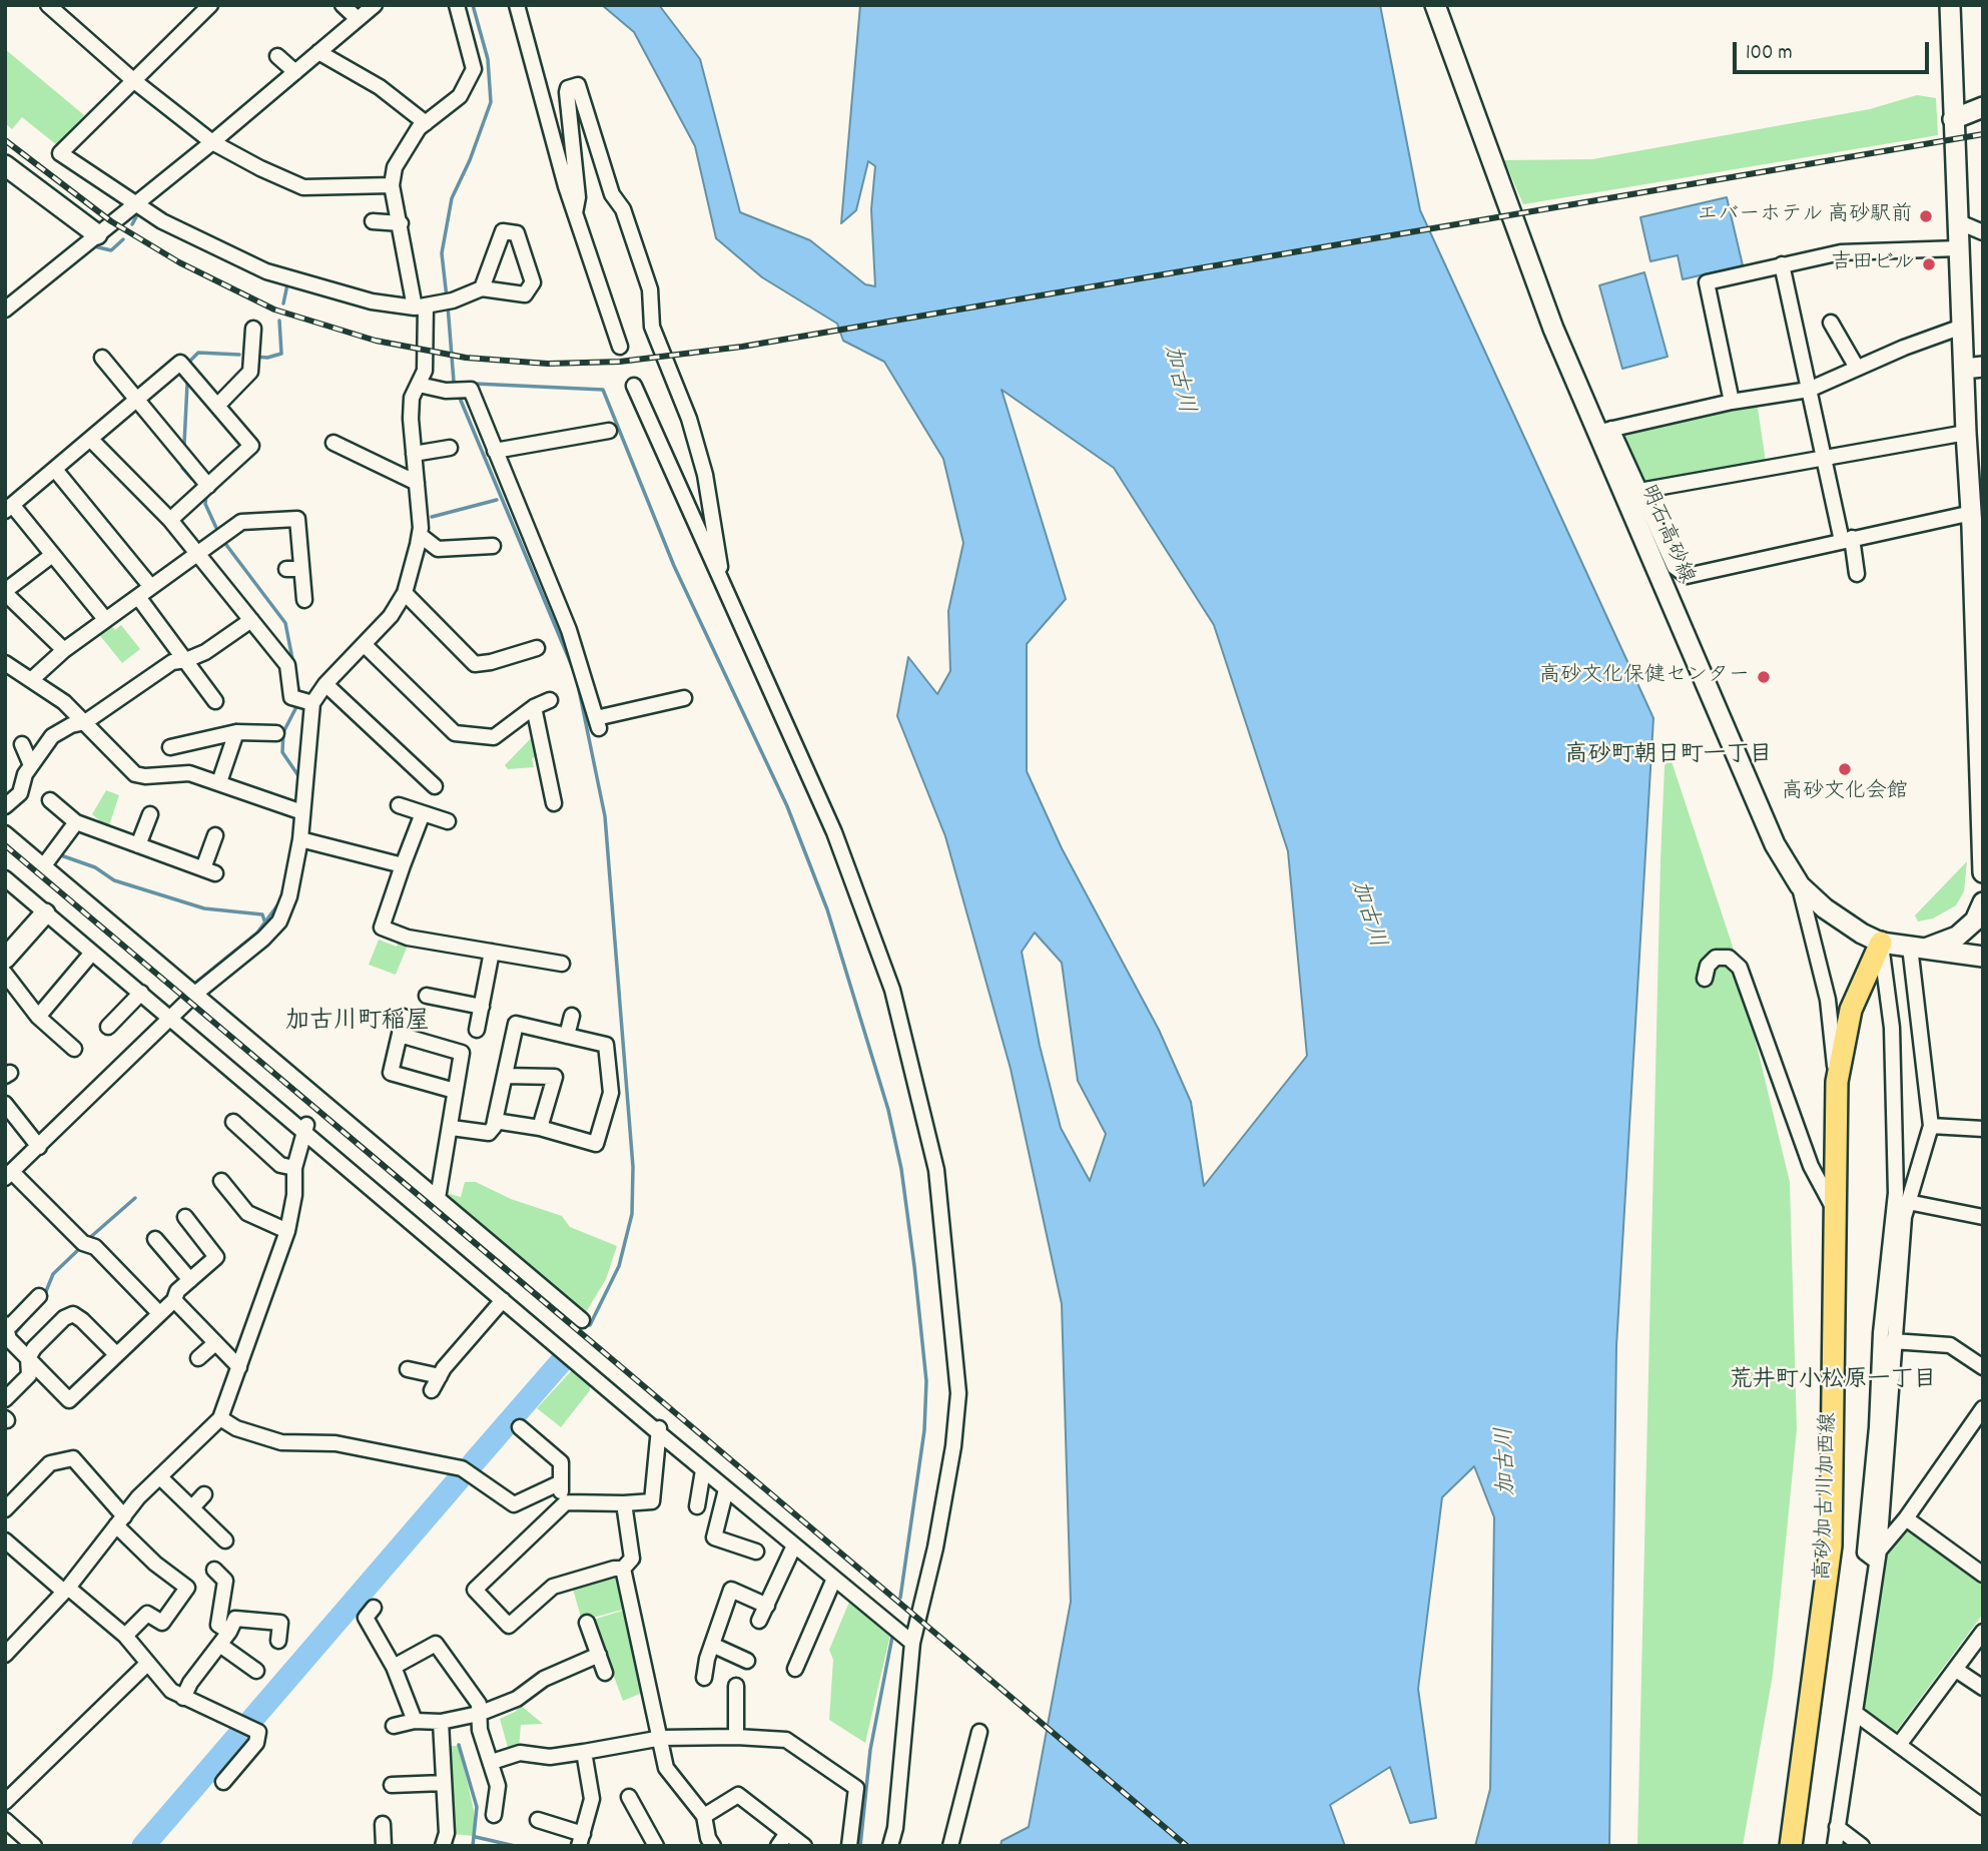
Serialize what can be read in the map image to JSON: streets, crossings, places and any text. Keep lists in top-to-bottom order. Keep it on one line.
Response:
{"streets":{"main road":["明石高砂線","高砂加古川加西線"]},"crossings":[["明石高砂線","高砂加古川加西線"]],"districts":["高砂町朝日町一丁目","加古川町稲屋","荒井町小松原一丁目"],"water":["加古川"],"places":["エバーホテル 高砂駅前","吉田ビル","高砂文化保健センター","高砂文化会館"],"scale_bar":"100 m"}
